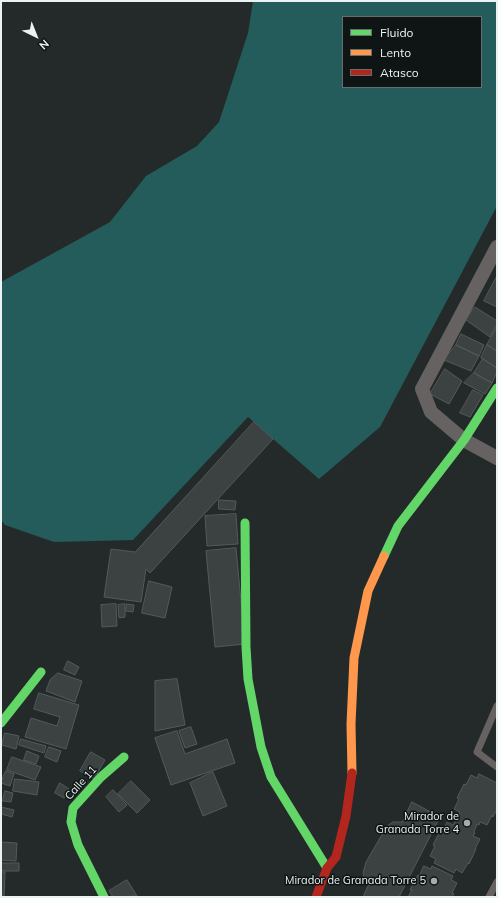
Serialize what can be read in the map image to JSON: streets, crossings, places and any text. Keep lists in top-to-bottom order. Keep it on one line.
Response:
{"streets":{"street":["Calle 11"]},"places":["Mirador de Granada Torre 4","Mirador de Granada Torre 5"],"legend":["Fluido","Lento","Atasco"],"north":"bottom right"}
